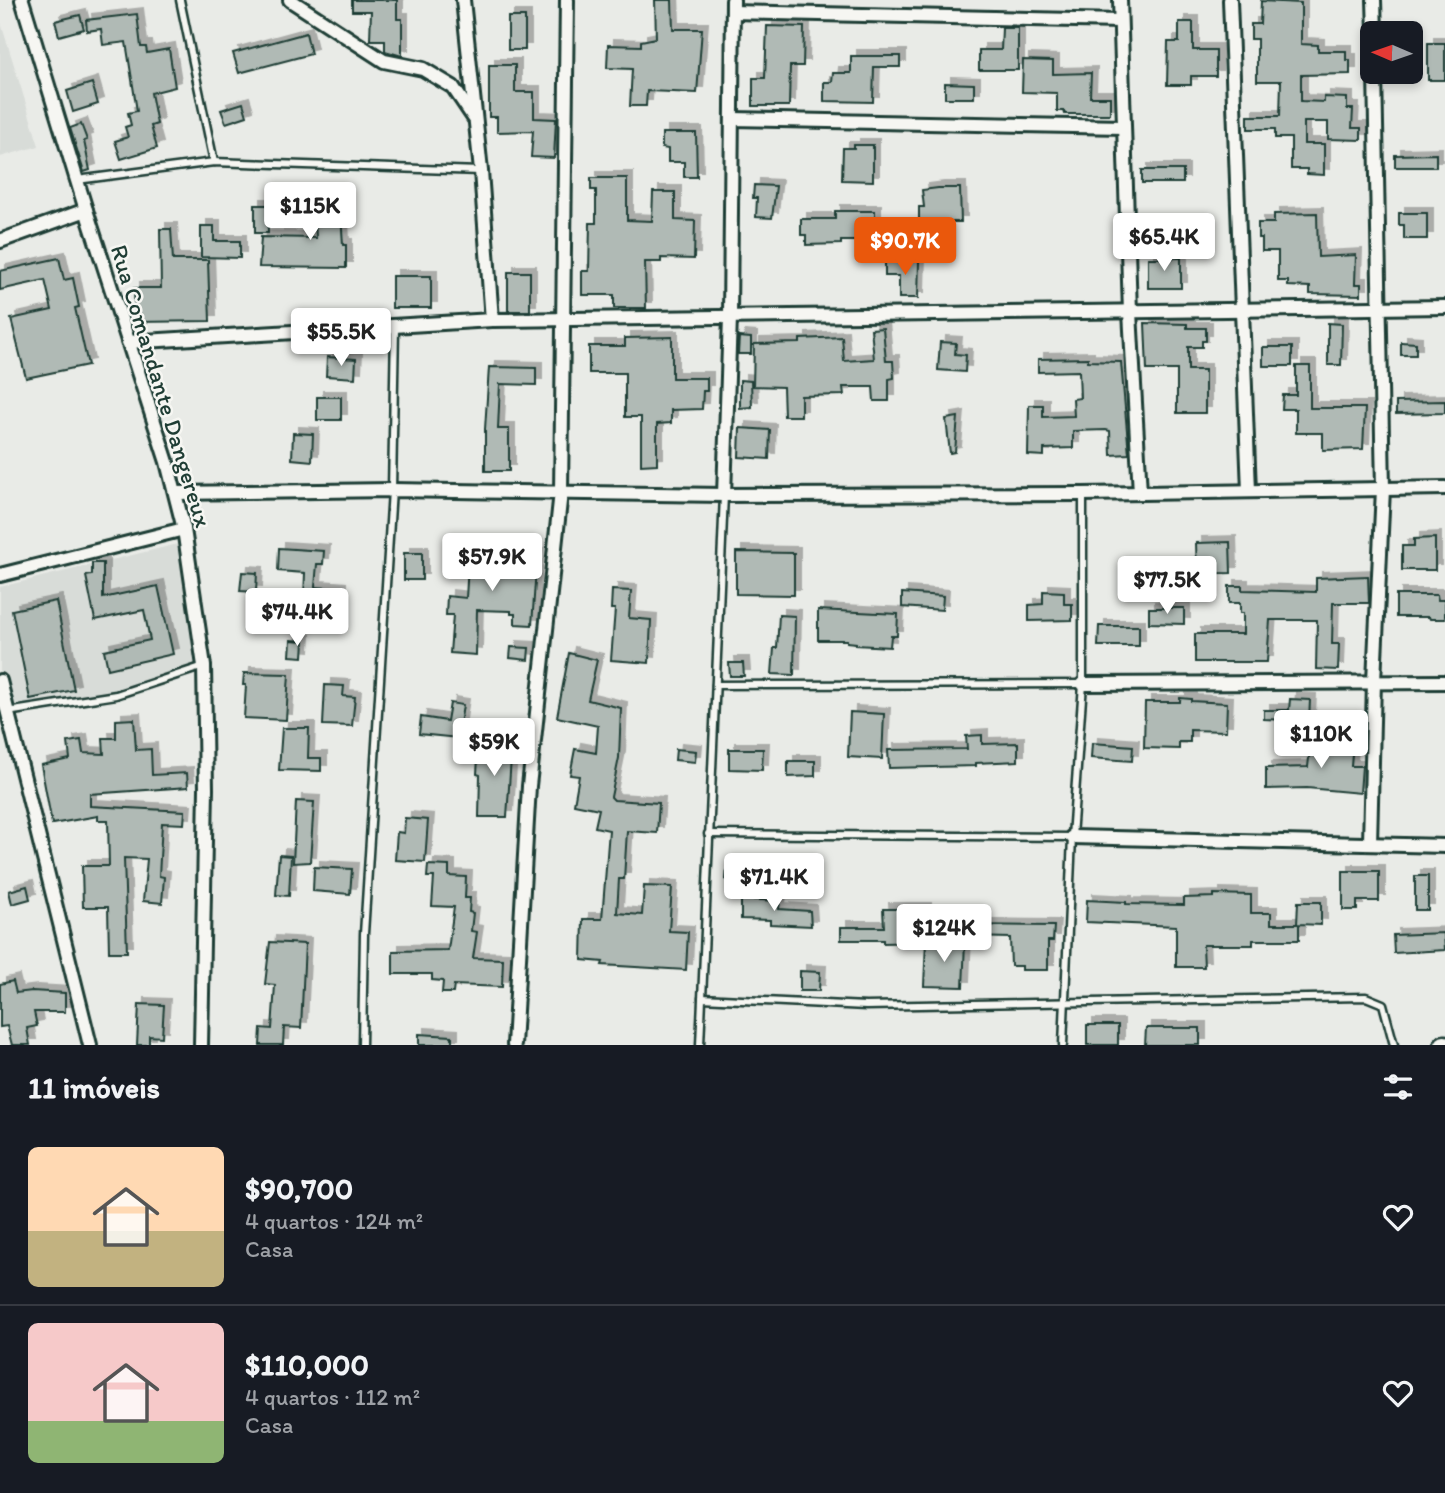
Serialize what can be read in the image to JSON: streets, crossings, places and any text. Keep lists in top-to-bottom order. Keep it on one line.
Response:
{"streets":{"street":["Rua Comandante Dangereux"]},"north":"left","page":{"price":["$115K","$65.4K","$90.7K","$55.5K","$57.9K","$77.5K","$74.4K","$110K","$59K","$71.4K","$124K"],"heading":"11 imóveis","list":[{"name":"$90,700","note":"4 quartos · 124 m² · Casa"},{"name":"$110,000","note":"4 quartos · 112 m² · Casa"}]}}
